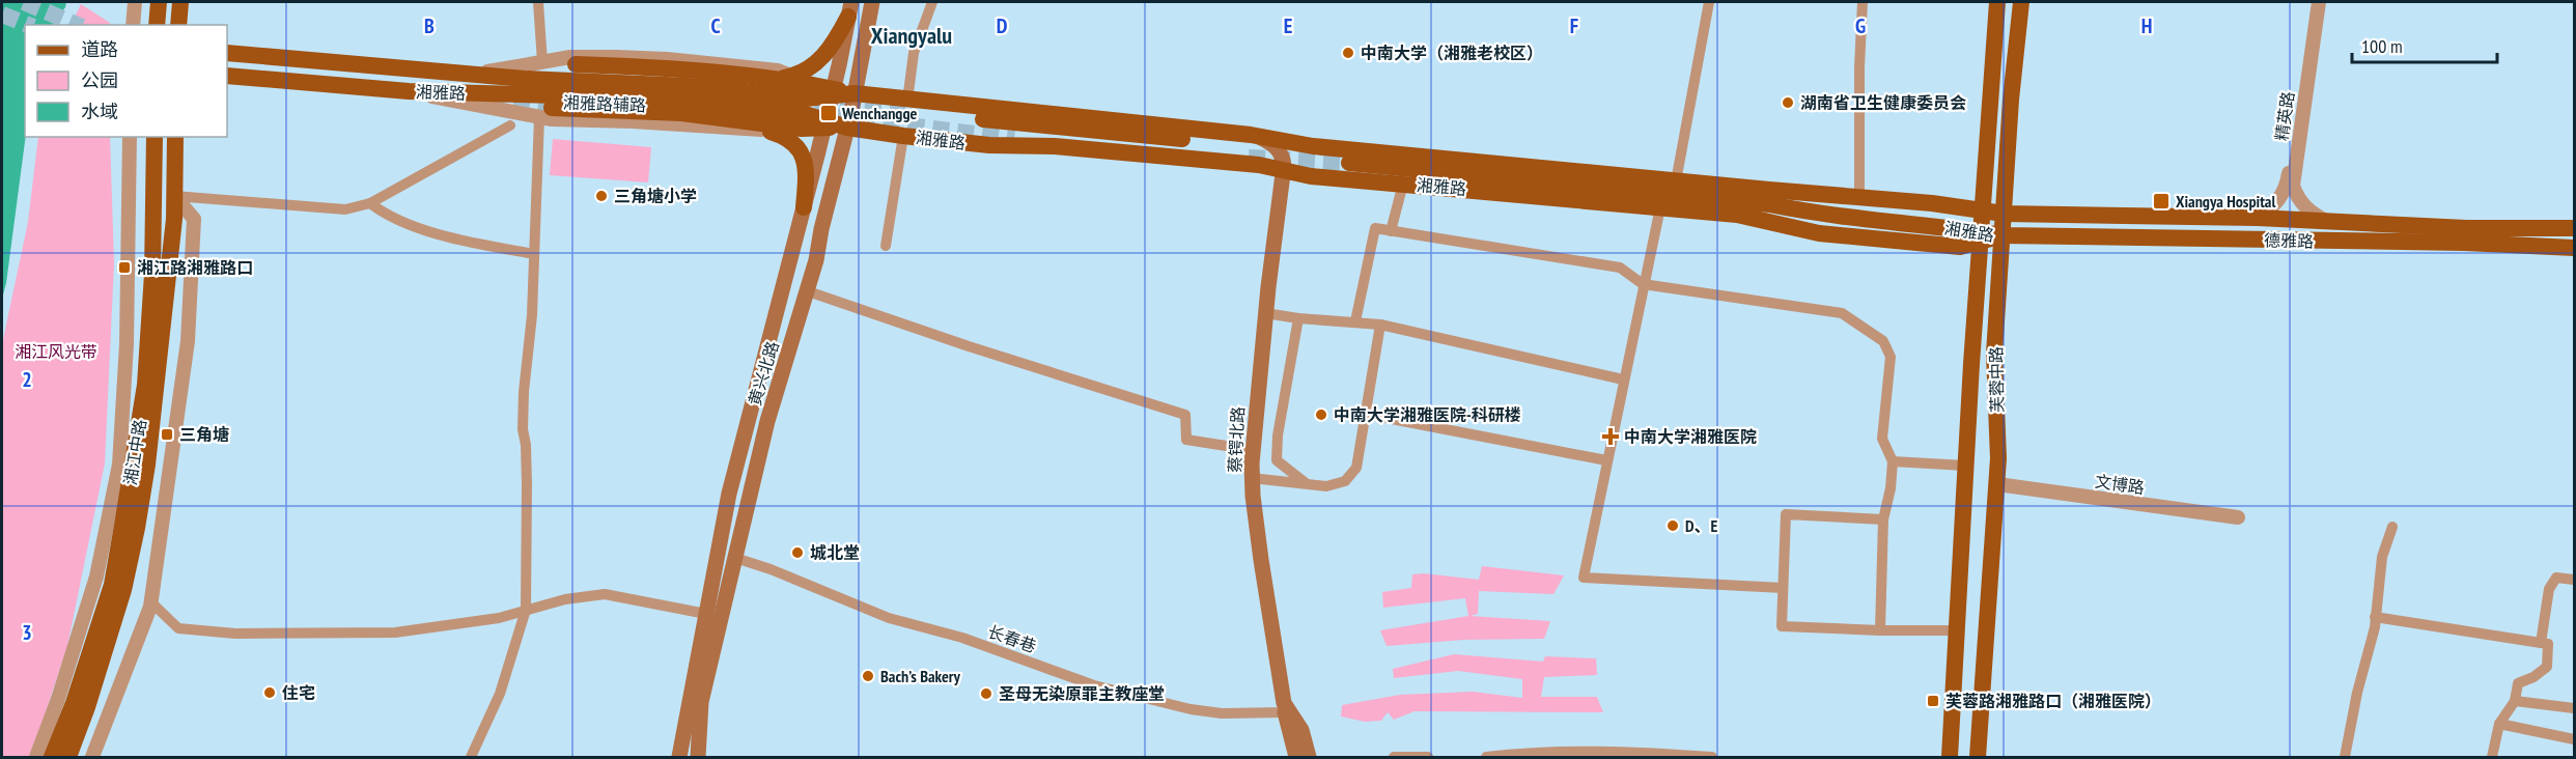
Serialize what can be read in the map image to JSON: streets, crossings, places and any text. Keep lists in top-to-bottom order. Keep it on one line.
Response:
{"streets":{"main road":["湘雅路","德雅路","黄兴北路","芙蓉中路","蔡锷北路","湘江中路"],"street":["湘雅路辅路","精英路","文博路","长春巷"]},"crossings":[["湘雅路","湘雅路辅路"],["湘雅路","德雅路"],["湘雅路","黄兴北路"],["湘雅路","芙蓉中路"],["湘雅路","蔡锷北路"],["精英路","德雅路"],["德雅路","芙蓉中路"],["黄兴北路","长春巷"],["芙蓉中路","文博路"],["蔡锷北路","长春巷"]],"districts":["Xiangyalu"],"parks":["湘江风光带"],"places":{"other":["中南大学（湘雅老校区）","湖南省卫生健康委员会","三角塘小学","中南大学湘雅医院-科研楼","D、E","城北堂","Bach’s Bakery","住宅","圣母无染原罪主教座堂"],"transit":["Wenchangge","Xiangya Hospital","湘江路湘雅路口","三角塘","芙蓉路湘雅路口（湘雅医院）"],"health":["中南大学湘雅医院"]},"legend":["道路","公园","水域"],"scale_bar":"100 m","grid":{"columns":["B","C","D","E","F","G","H"],"rows":["2","3"]}}
